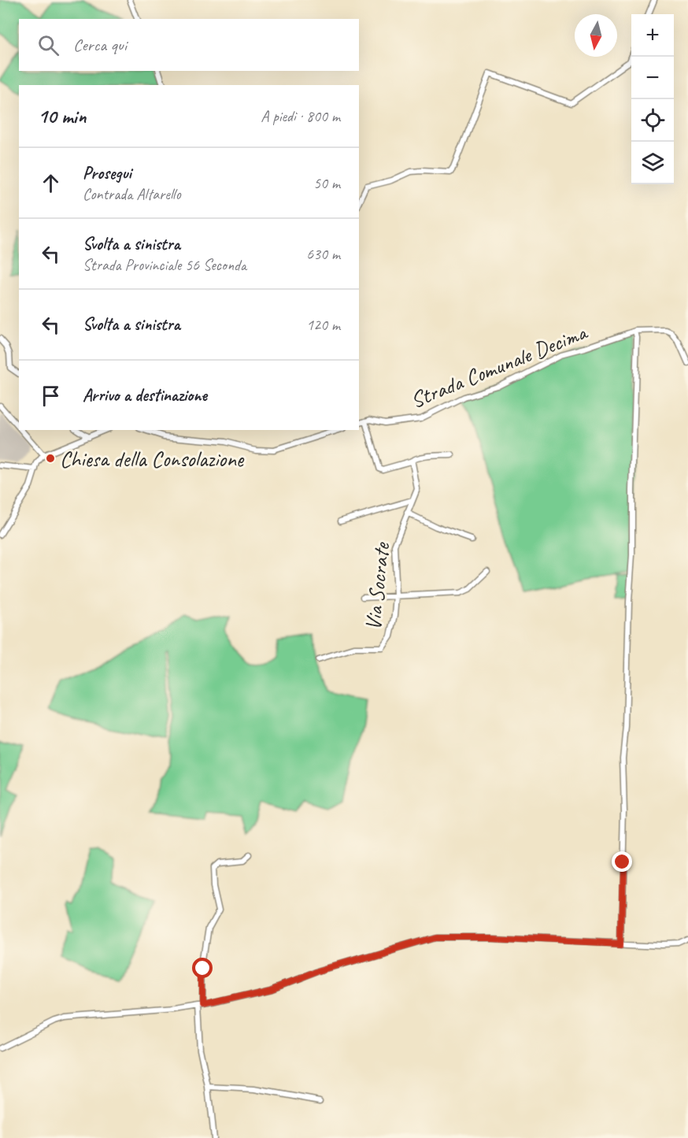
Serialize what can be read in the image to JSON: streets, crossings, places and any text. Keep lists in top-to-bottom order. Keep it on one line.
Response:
{"streets":{"street":["Strada Comunale Decima","Via Socrate"]},"places":["Chiesa della Consolazione"],"north":"bottom","page":{"map_buttons":["+","−"],"search":"Cerca qui","heading":["10 min","A piedi · 800 m"],"list":[["Prosegui","Contrada Altarello","50 m"],["Svolta a sinistra","Strada Provinciale 56 Seconda","630 m"],["Svolta a sinistra","120 m"],"Arrivo a destinazione"]}}
